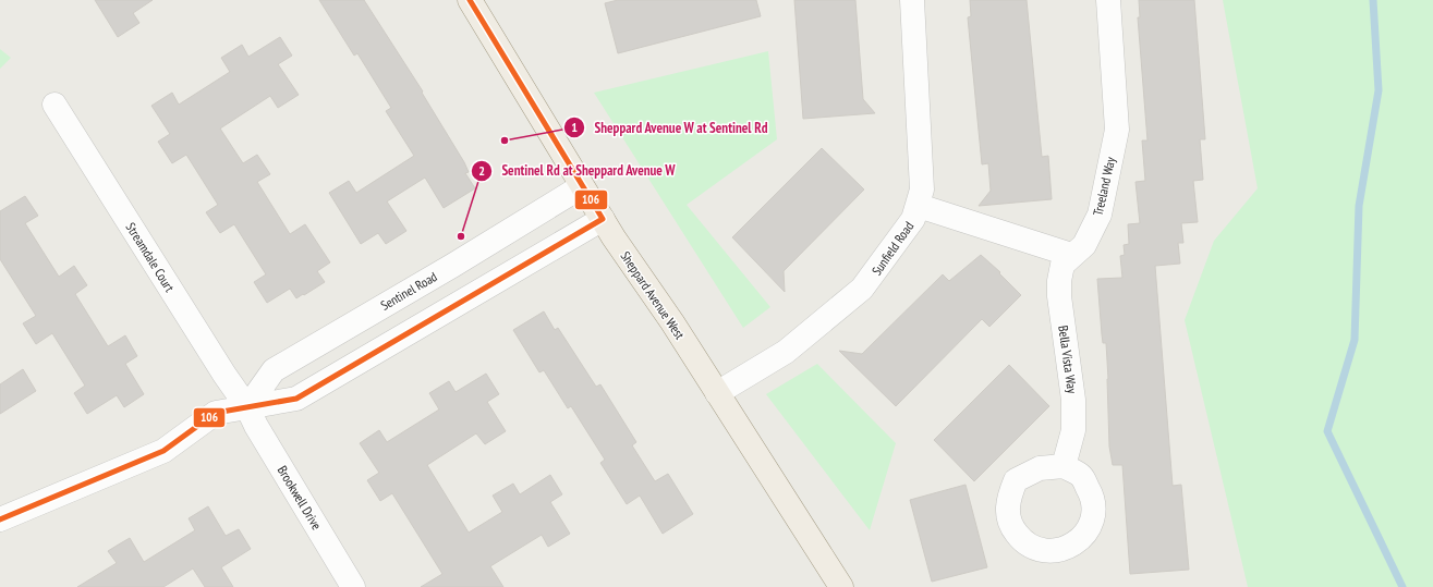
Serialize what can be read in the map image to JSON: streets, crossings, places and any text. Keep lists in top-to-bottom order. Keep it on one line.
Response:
{"streets":{"main road":["Sheppard Avenue West"],"street":["Treeland Way","Sunfield Road","Streamdale Court","Sentinel Road","Bella Vista Way","Brookwell Drive"]},"crossings":[["Treeland Way","Bella Vista Way"],["Sunfield Road","Sheppard Avenue West"],["Streamdale Court","Sentinel Road"],["Streamdale Court","Brookwell Drive"],["Sentinel Road","Sheppard Avenue West"],["Sentinel Road","Brookwell Drive"]],"places":["Sheppard Avenue W at Sentinel Rd","Sentinel Rd at Sheppard Avenue W"],"lines":["transit line 106"]}
